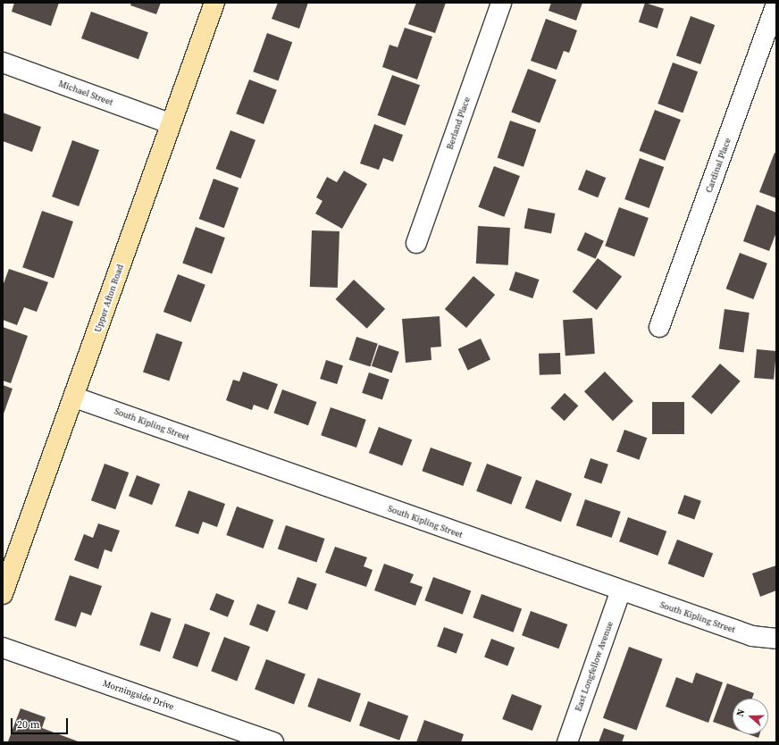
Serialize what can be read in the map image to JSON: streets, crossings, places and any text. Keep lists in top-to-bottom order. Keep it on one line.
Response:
{"streets":{"street":["Michael Street","Berland Place","Cardinal Place","Upper Afton Road","South Kipling Street","East Longfellow Avenue","Morningside Drive"]},"crossings":[["Michael Street","Upper Afton Road"],["Upper Afton Road","South Kipling Street"],["South Kipling Street","East Longfellow Avenue"]],"scale_bar":"20 m","north":"left"}
